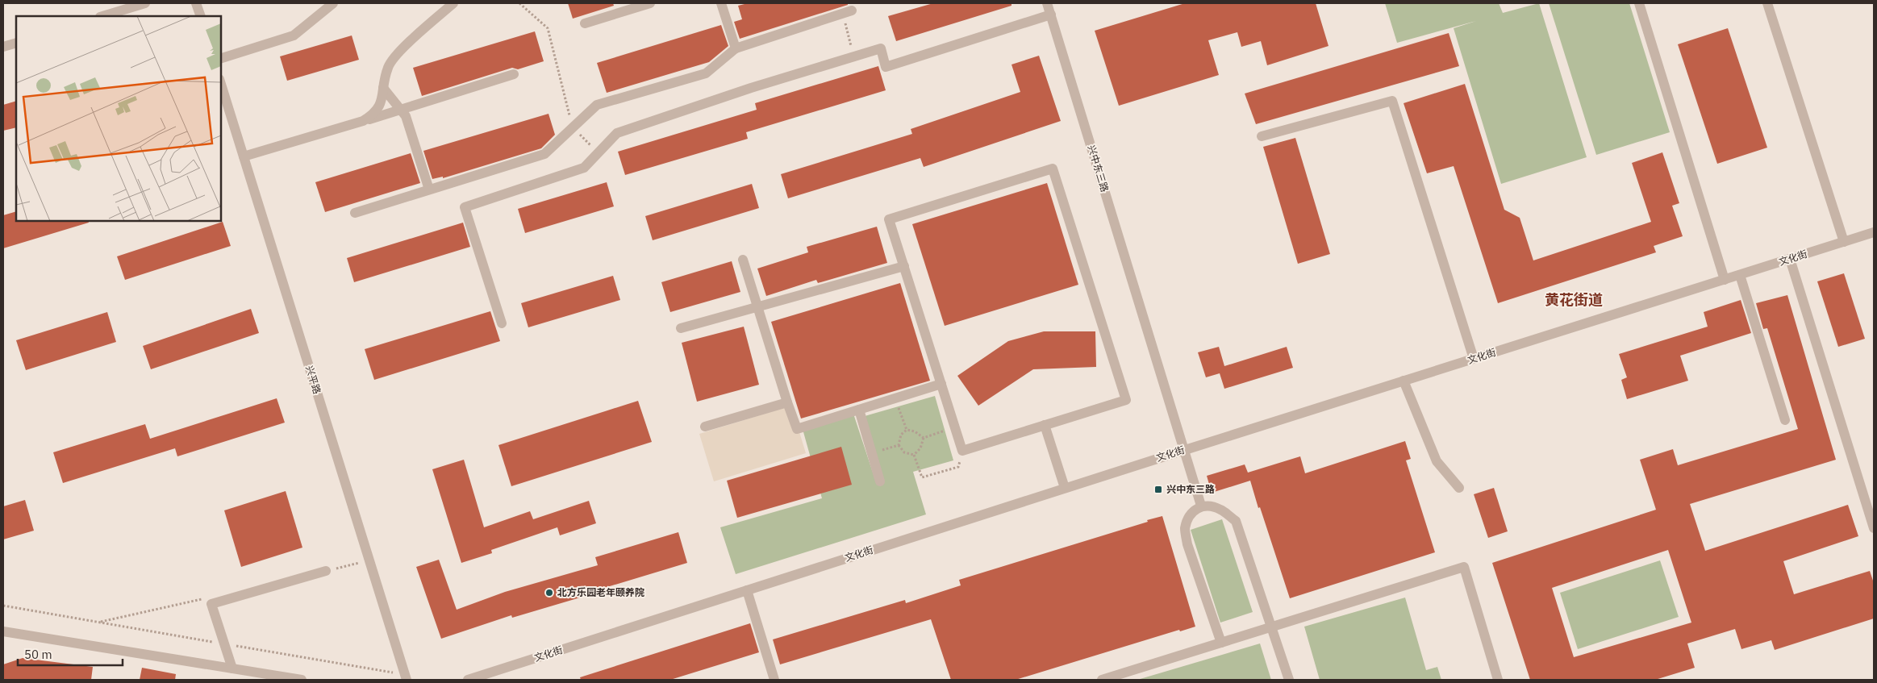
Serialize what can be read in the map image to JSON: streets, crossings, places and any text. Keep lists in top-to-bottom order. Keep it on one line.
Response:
{"streets":{"street":["兴中东三路","文化街","兴平路"]},"crossings":[["兴中东三路","文化街"]],"districts":["黄花街道"],"places":{"transit":["兴中东三路"],"other":["北方乐园老年颐养院"]},"scale_bar":"50 m"}
